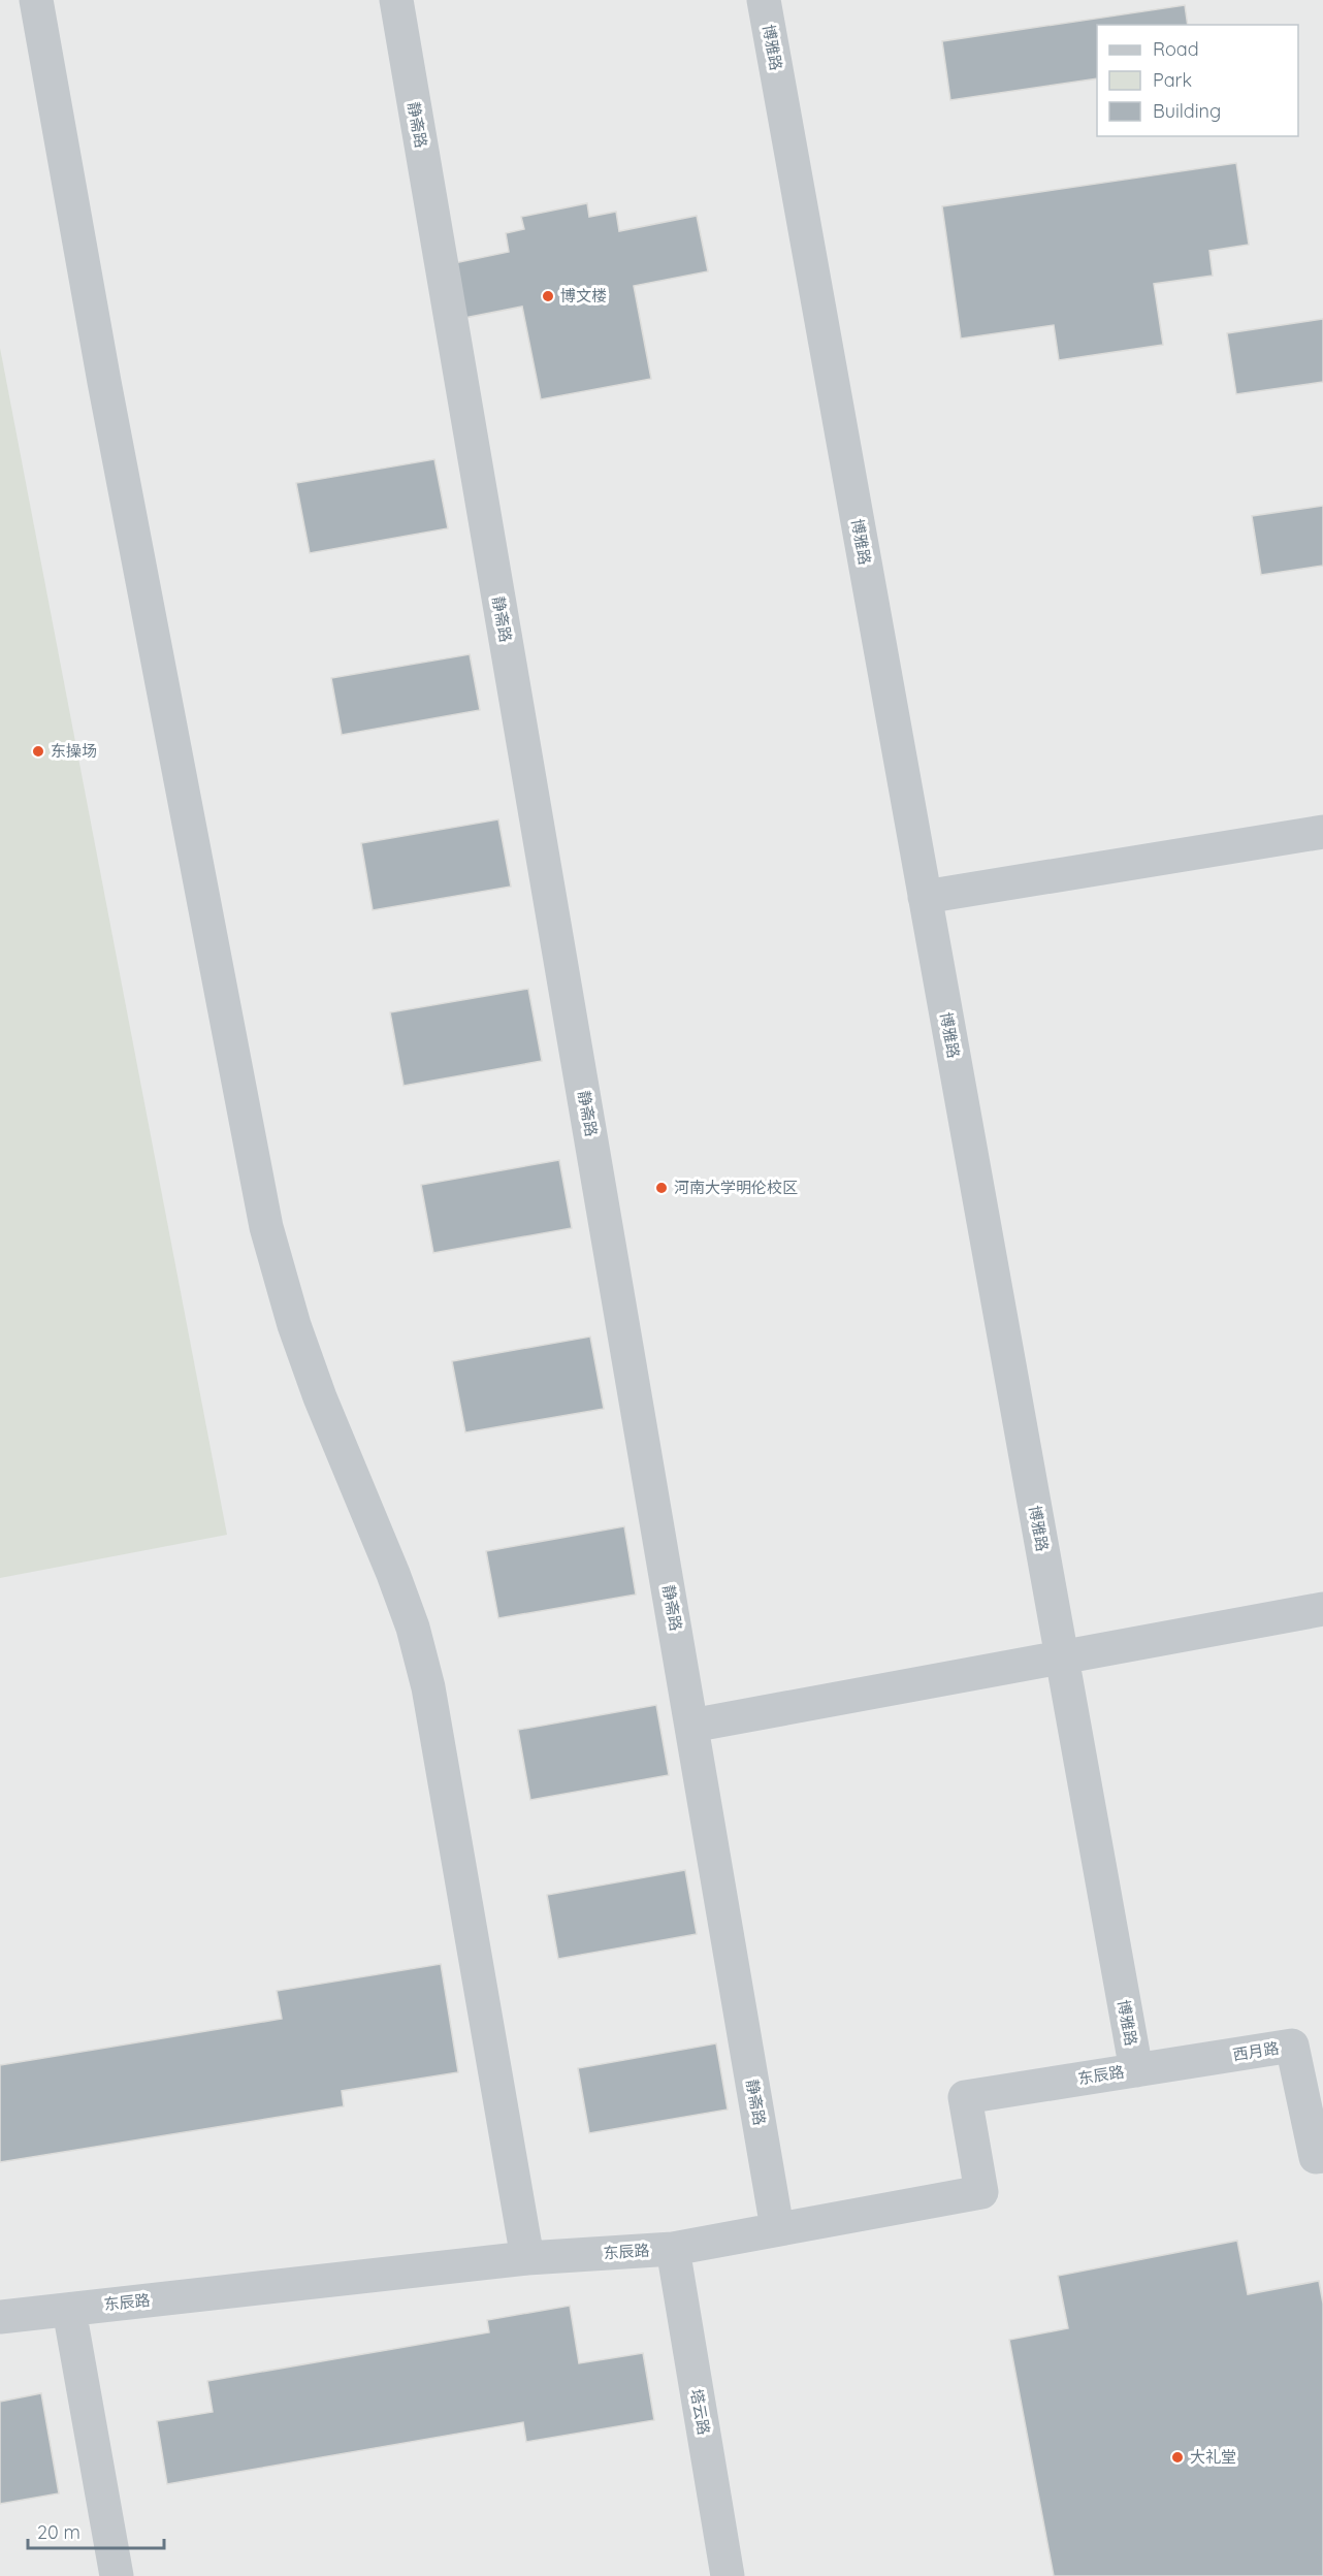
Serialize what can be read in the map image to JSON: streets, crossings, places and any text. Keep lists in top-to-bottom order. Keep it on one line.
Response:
{"streets":{"lane":["博雅路","静斋路","西月路","东辰路","塔云路"]},"crossings":[["博雅路","西月路"],["博雅路","东辰路"],["静斋路","东辰路"],["西月路","东辰路"],["东辰路","塔云路"]],"places":["博文楼","东操场","河南大学明伦校区","大礼堂"],"legend":["Road","Park","Building"],"scale_bar":"20 m"}
